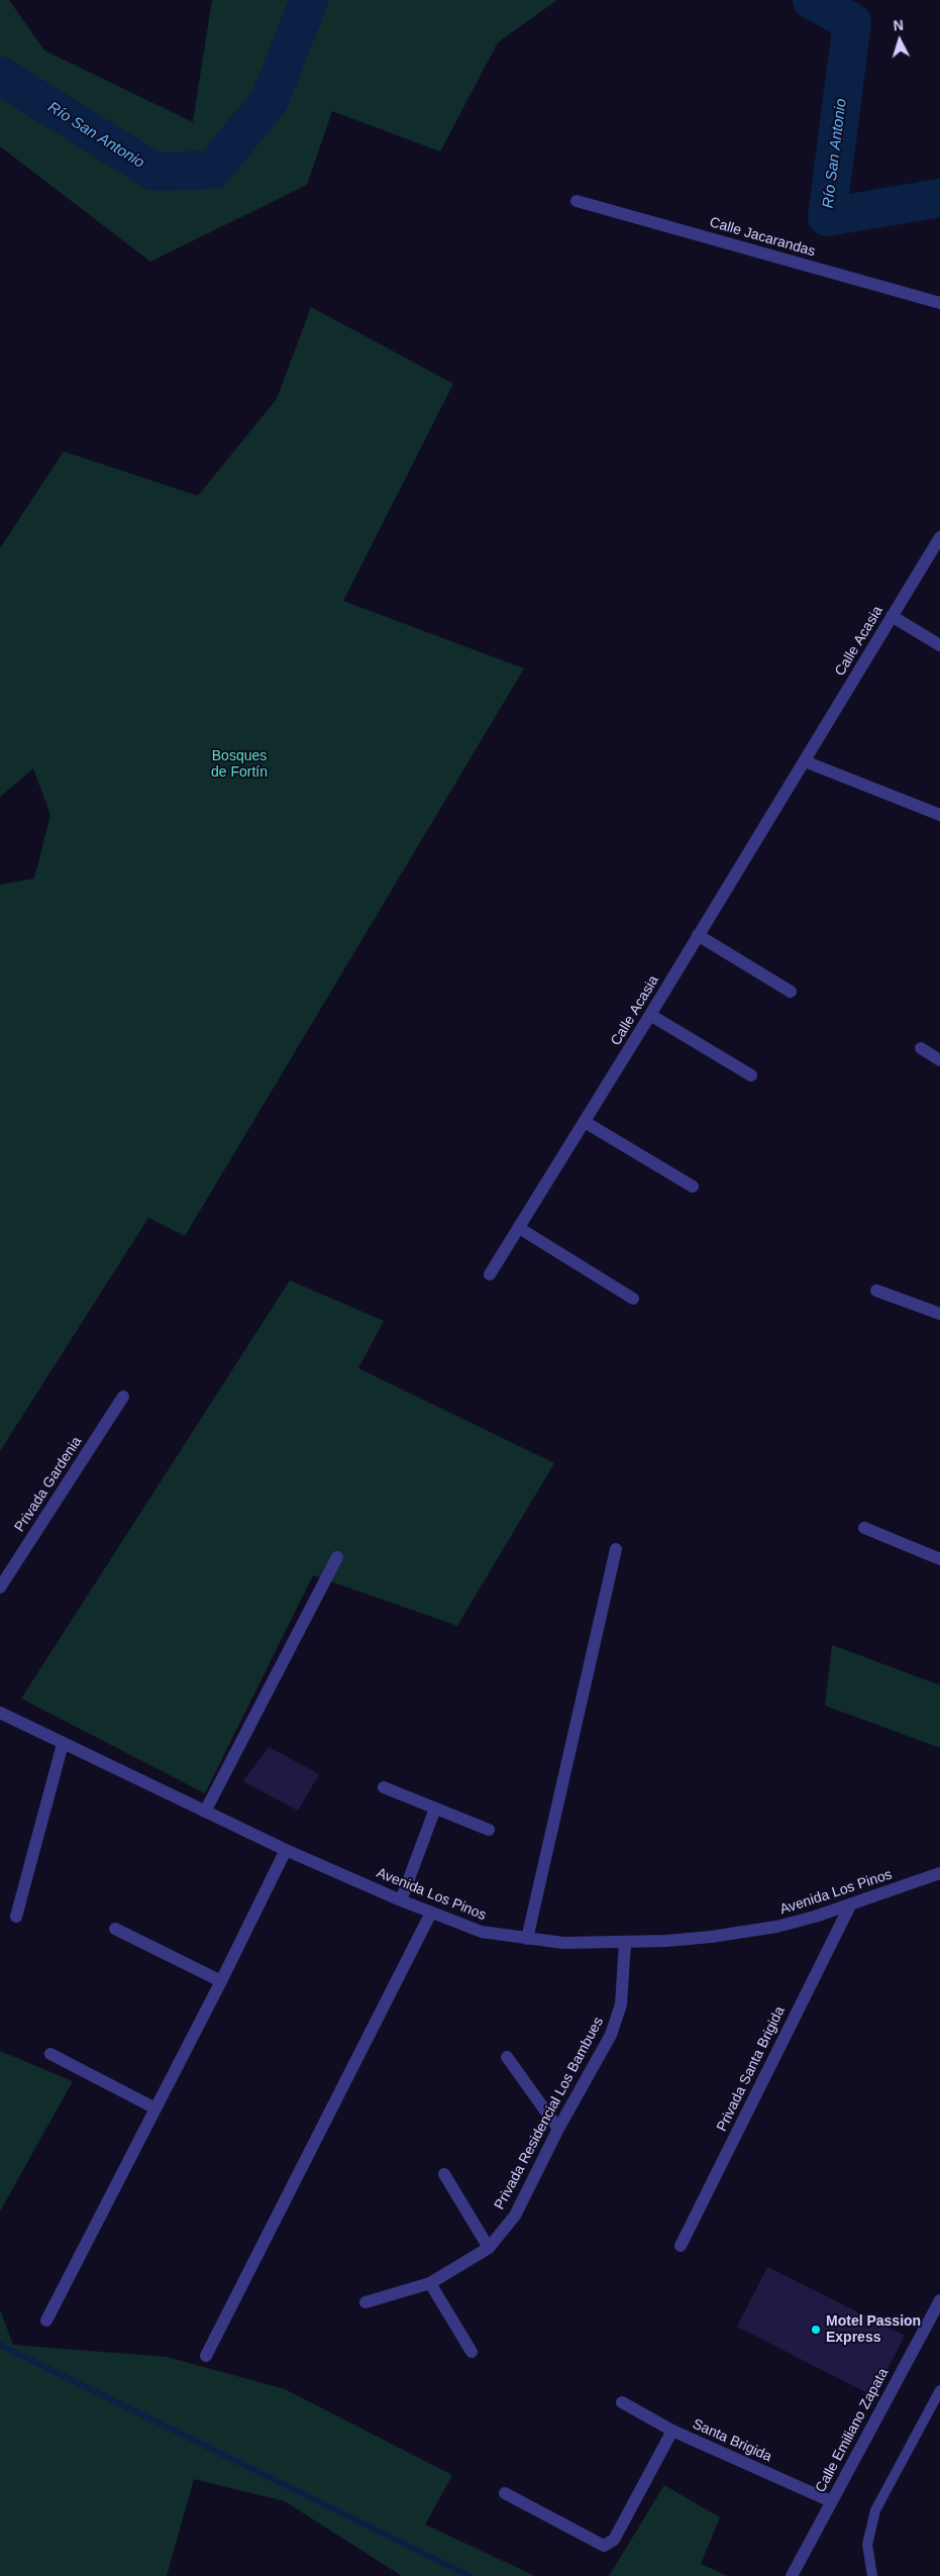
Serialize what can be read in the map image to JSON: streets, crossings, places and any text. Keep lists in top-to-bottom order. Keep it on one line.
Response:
{"streets":{"street":["Calle Jacarandas","Calle Acasia","Privada Gardenia","Avenida Los Pinos","Privada Santa Brigida","Privada Residencial Los Bambues","Calle Emiliano Zapata","Santa Brigida"]},"crossings":[["Avenida Los Pinos","Privada Santa Brigida"],["Avenida Los Pinos","Privada Residencial Los Bambues"],["Calle Emiliano Zapata","Santa Brigida"]],"water":["Río San Antonio"],"parks":["Bosques de Fortín"],"places":["Motel Passion Express"],"north":"top"}
